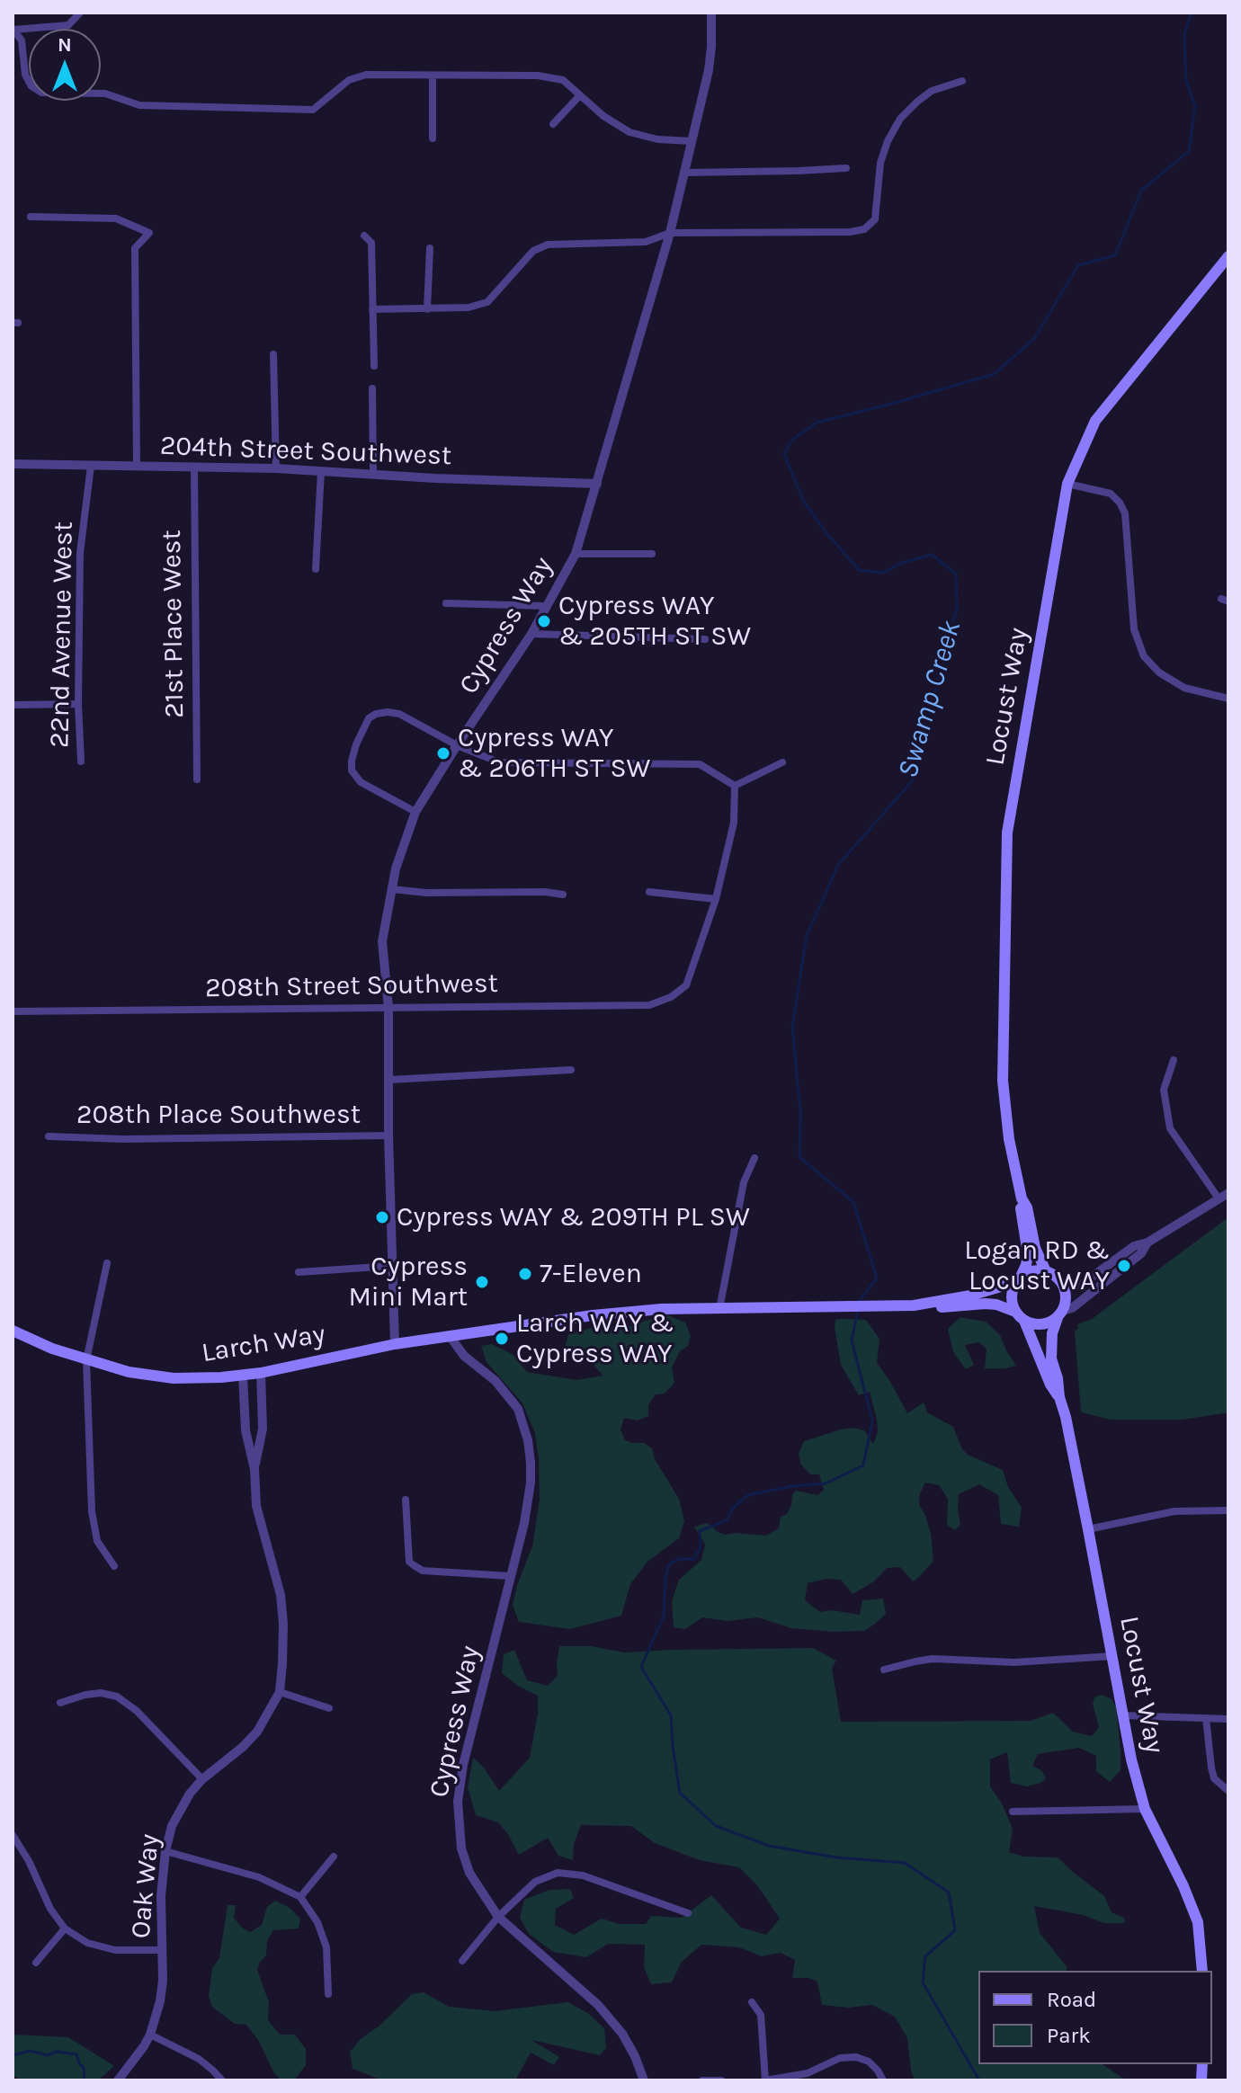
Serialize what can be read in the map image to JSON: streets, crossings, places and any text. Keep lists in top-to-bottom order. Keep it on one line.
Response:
{"streets":{"main road":["Locust Way","Larch Way"],"street":["204th Street Southwest","21st Place West","Cypress Way","22nd Avenue West","208th Street Southwest","208th Place Southwest","Oak Way"]},"crossings":[["204th Street Southwest","21st Place West"],["204th Street Southwest","Cypress Way"],["204th Street Southwest","22nd Avenue West"],["Cypress Way","208th Street Southwest"],["Cypress Way","208th Place Southwest"],["Cypress Way","Larch Way"],["Locust Way","Larch Way"]],"water":["Swamp Creek"],"places":["Cypress WAY & 205TH ST SW","Cypress WAY & 206TH ST SW","Cypress WAY & 209TH PL SW","Logan RD & Locust WAY","7-Eleven","Cypress Mini Mart","Larch WAY & Cypress WAY"],"legend":["Road","Park"],"north":"top"}
